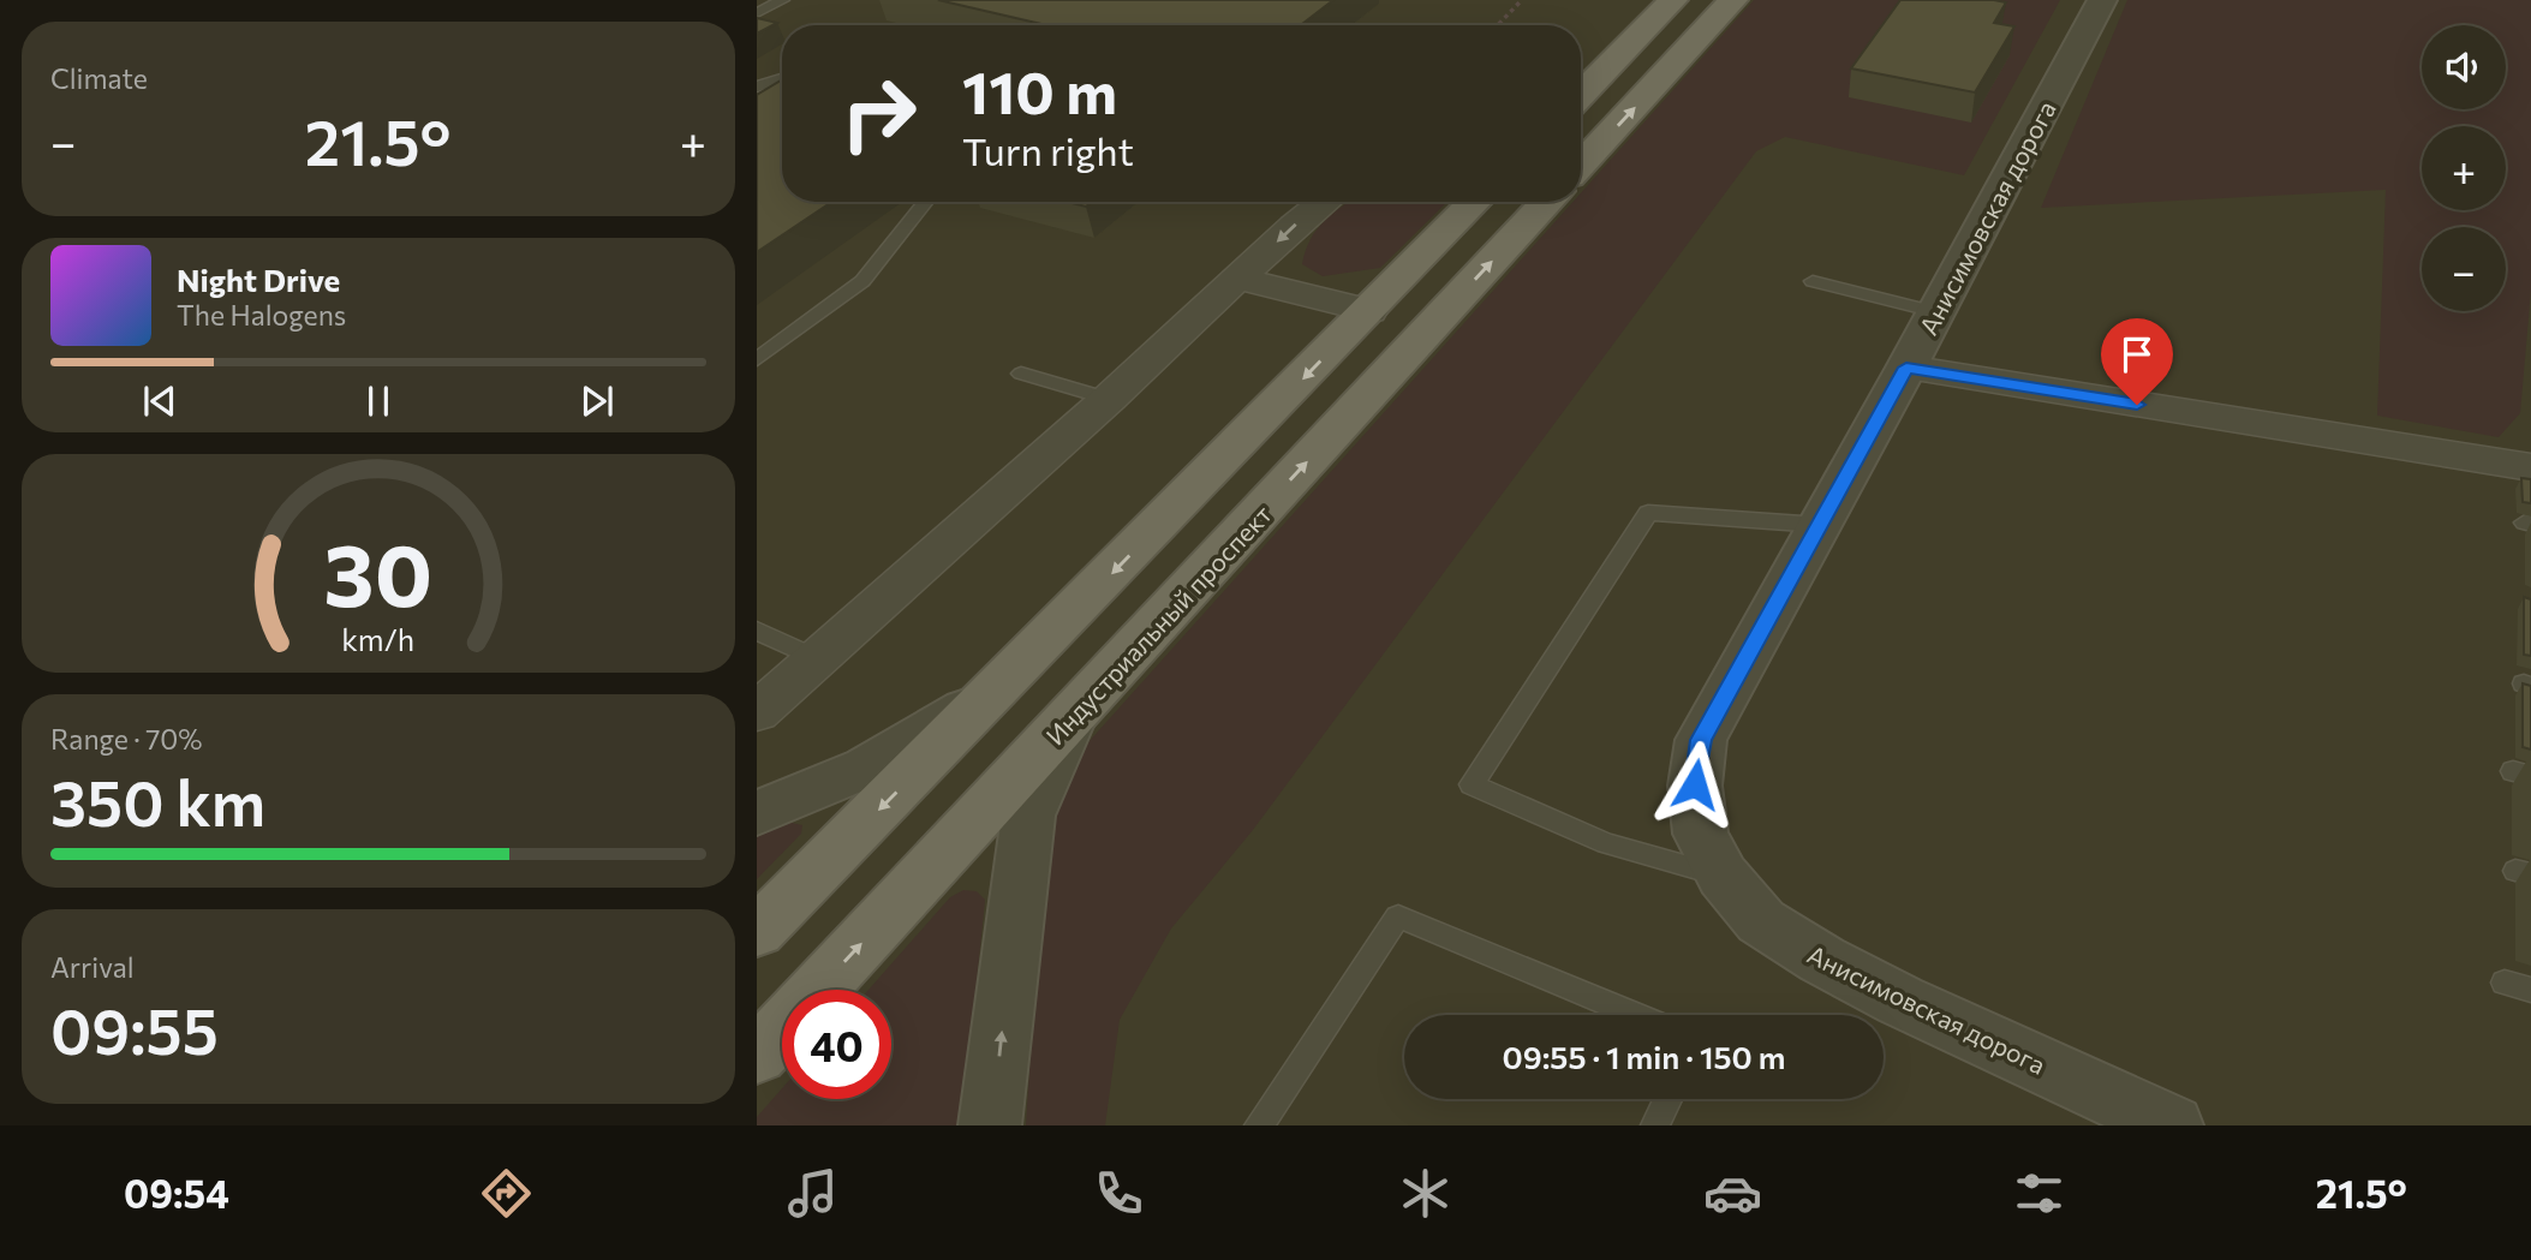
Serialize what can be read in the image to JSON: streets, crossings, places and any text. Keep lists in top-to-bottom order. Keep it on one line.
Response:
{"streets":{"main road":["Индустриальный проспект"],"street":["Анисимовская дорога"]},"page":{"tile":["Climate",["Range · 70%","350 km"],["Arrival","09:55"]],"map_buttons":["+","−"],"turn":["110 m","Turn right"],"heat":["−","21.5°","+"],"song":["Night Drive","The Halogens"],"limit":"40","trip":"09:55 · 1 min · 150 m","tabs":["09:54","21.5°"],"gauge":["30","km/h"]}}
